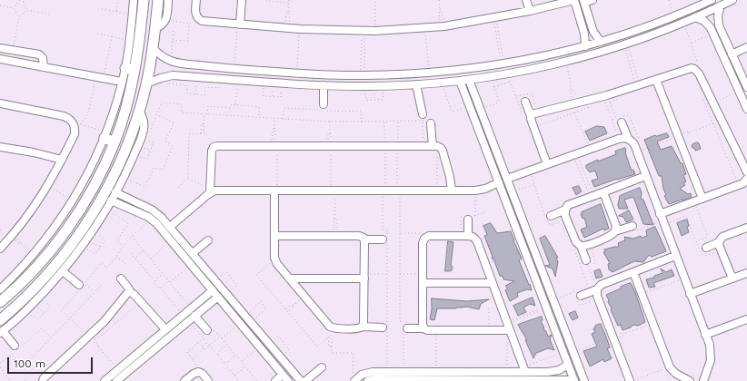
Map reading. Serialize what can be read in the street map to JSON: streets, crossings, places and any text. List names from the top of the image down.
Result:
{
  "scale_bar": "100 m"
}
